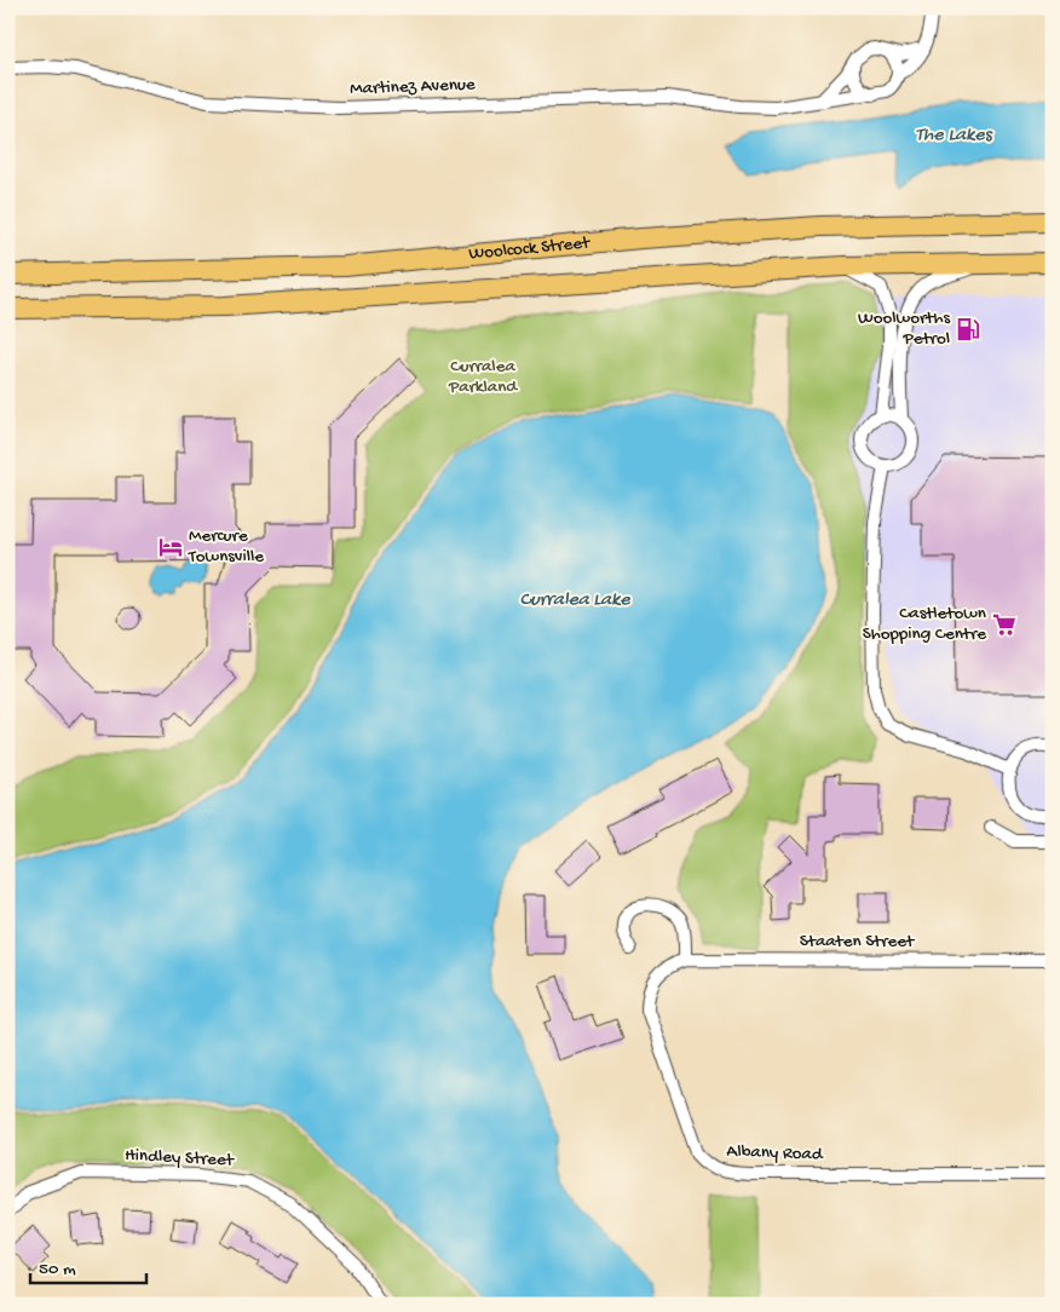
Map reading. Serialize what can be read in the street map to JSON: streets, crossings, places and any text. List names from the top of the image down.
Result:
{
  "streets": {
    "main road": ["Woolcock Street"],
    "street": [
      "Martinez Avenue",
      "Staaten Street",
      "Albany Road",
      "Hindley Street"
    ]
  },
  "crossings": [
    ["Staaten Street", "Albany Road"]
  ],
  "water": ["The Lakes", "Curralea Lake"],
  "parks": ["Curralea Parkland"],
  "places": {
    "fuel station": ["Woolworths Petrol"],
    "hotel": ["Mercure Townsville"],
    "supermarket": ["Castletown Shopping Centre"]
  },
  "scale_bar": "50 m"
}
